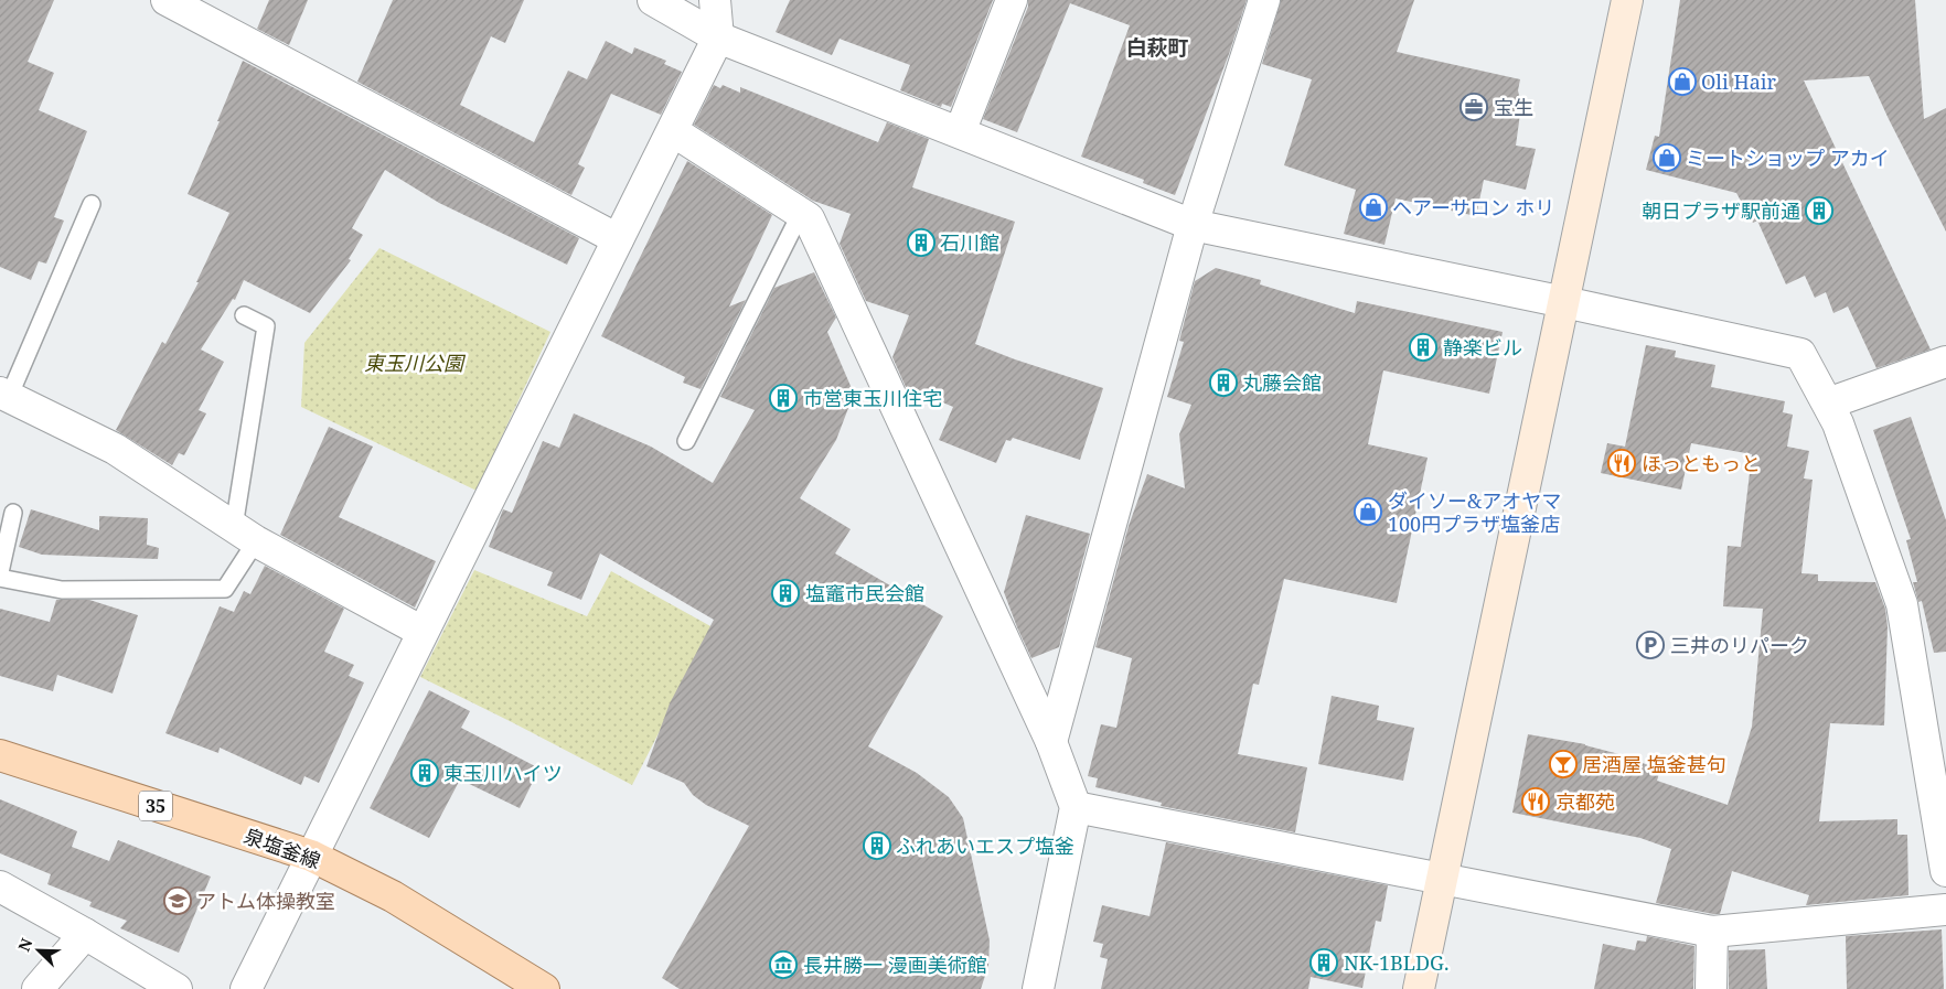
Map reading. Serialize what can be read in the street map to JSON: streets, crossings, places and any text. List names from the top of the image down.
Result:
{
  "streets": {
    "main road": ["35", "泉塩釜線"]
  },
  "districts": ["白萩町"],
  "parks": ["東玉川公園"],
  "places": {
    "shop": [
      "Oli Hair",
      "ミートショップ アカイ",
      "ヘアーサロン ホリ",
      "ダイソー&アオヤマ 100円プラザ塩釜店"
    ],
    "office": ["宝生"],
    "building": [
      "朝日プラザ駅前通",
      "石川館",
      "静楽ビル",
      "丸藤会館",
      "市営東玉川住宅",
      "塩竈市民会館",
      "東玉川ハイツ",
      "ふれあいエスプ塩釜",
      "NK-1BLDG."
    ],
    "restaurant": ["ほっともっと", "京都苑"],
    "parking": ["三井のリパーク"],
    "bar": ["居酒屋 塩釜甚句"],
    "school or university": ["アトム体操教室"],
    "museum": ["長井勝一 漫画美術館"]
  },
  "north": "top left"
}
